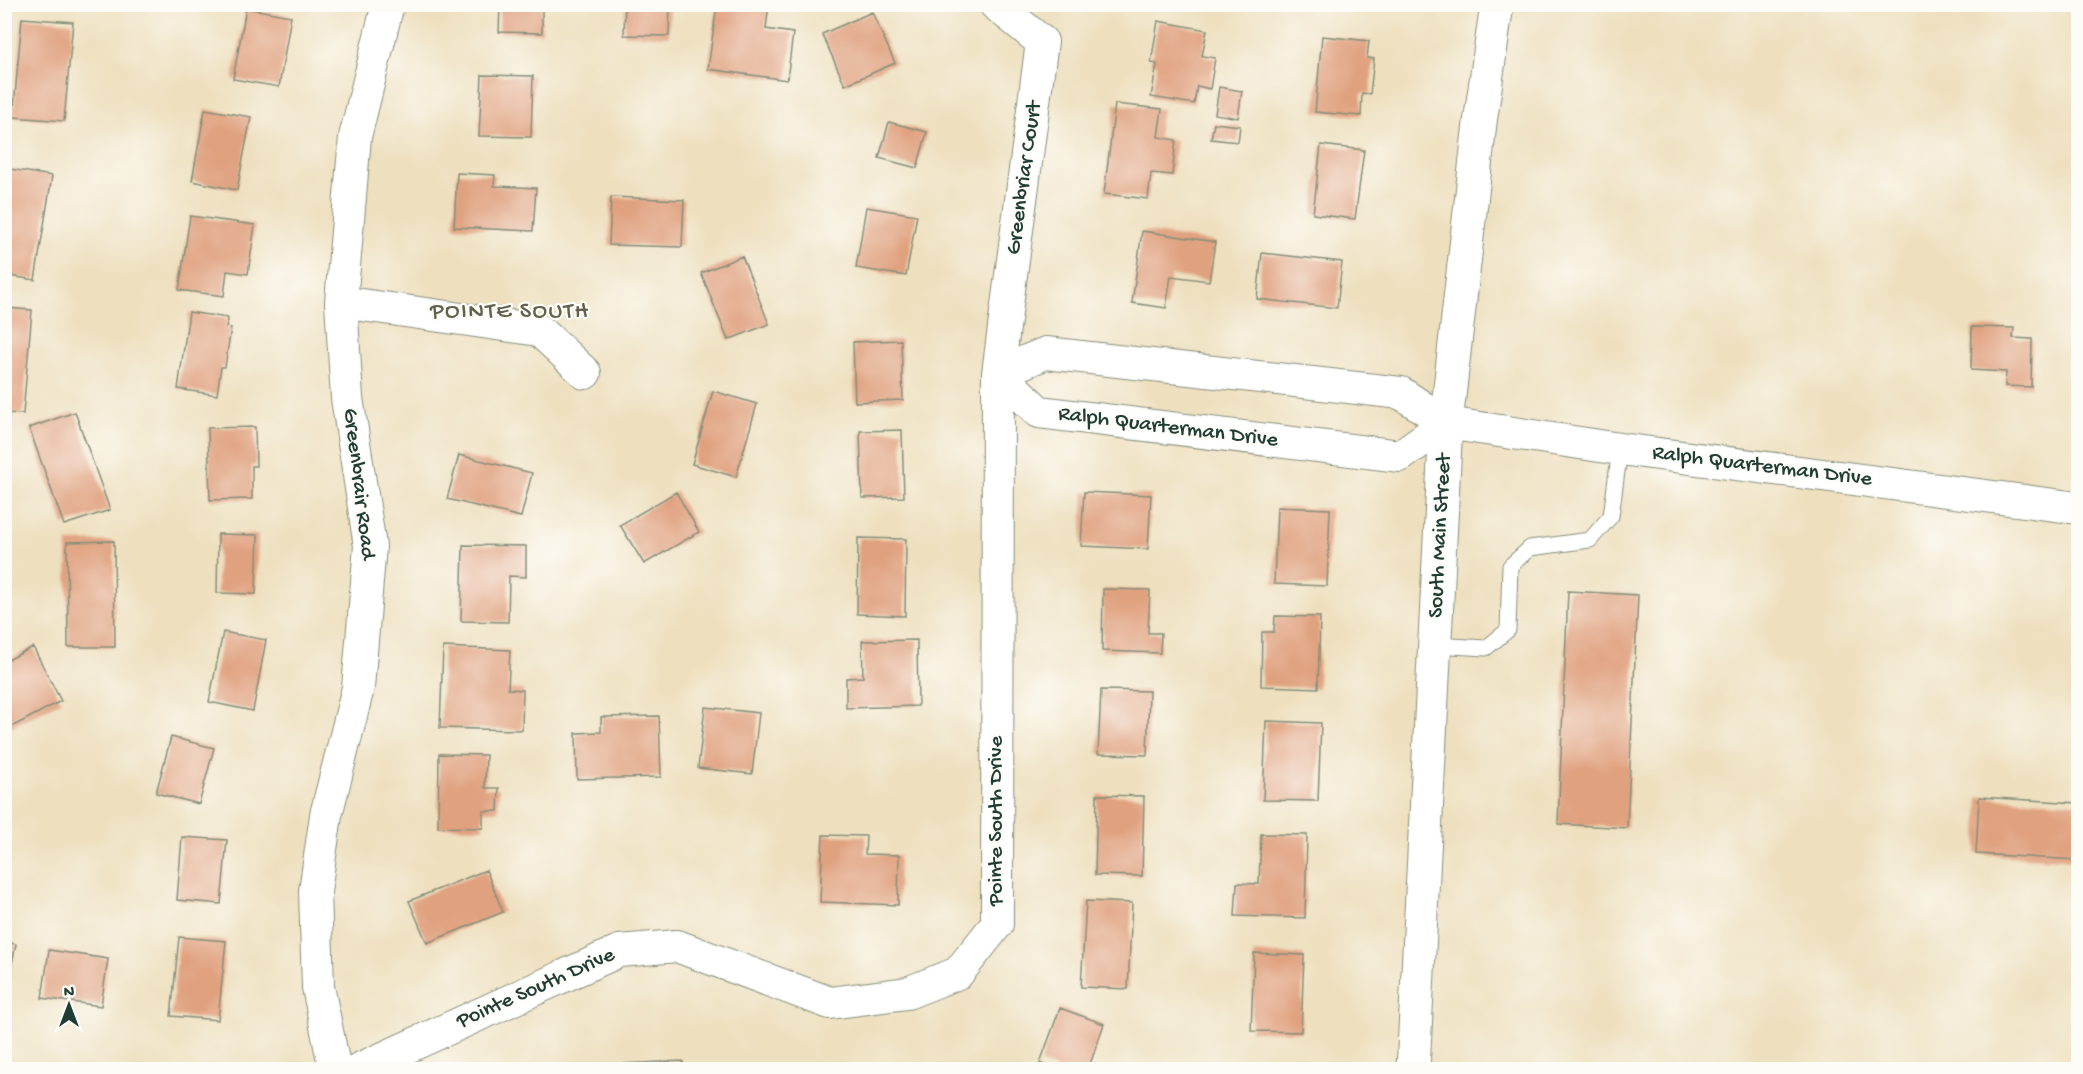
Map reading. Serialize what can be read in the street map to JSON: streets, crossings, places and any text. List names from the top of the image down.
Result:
{
  "streets": {
    "street": [
      "Greenbriar Court",
      "Ralph Quarterman Drive",
      "Greenbrair Road",
      "South Main Street",
      "Pointe South Drive"
    ]
  },
  "crossings": [
    ["Greenbriar Court", "Ralph Quarterman Drive"],
    ["Greenbriar Court", "Pointe South Drive"],
    ["Ralph Quarterman Drive", "South Main Street"],
    ["Ralph Quarterman Drive", "Pointe South Drive"]
  ],
  "districts": ["POINTE SOUTH"],
  "north": "top"
}
